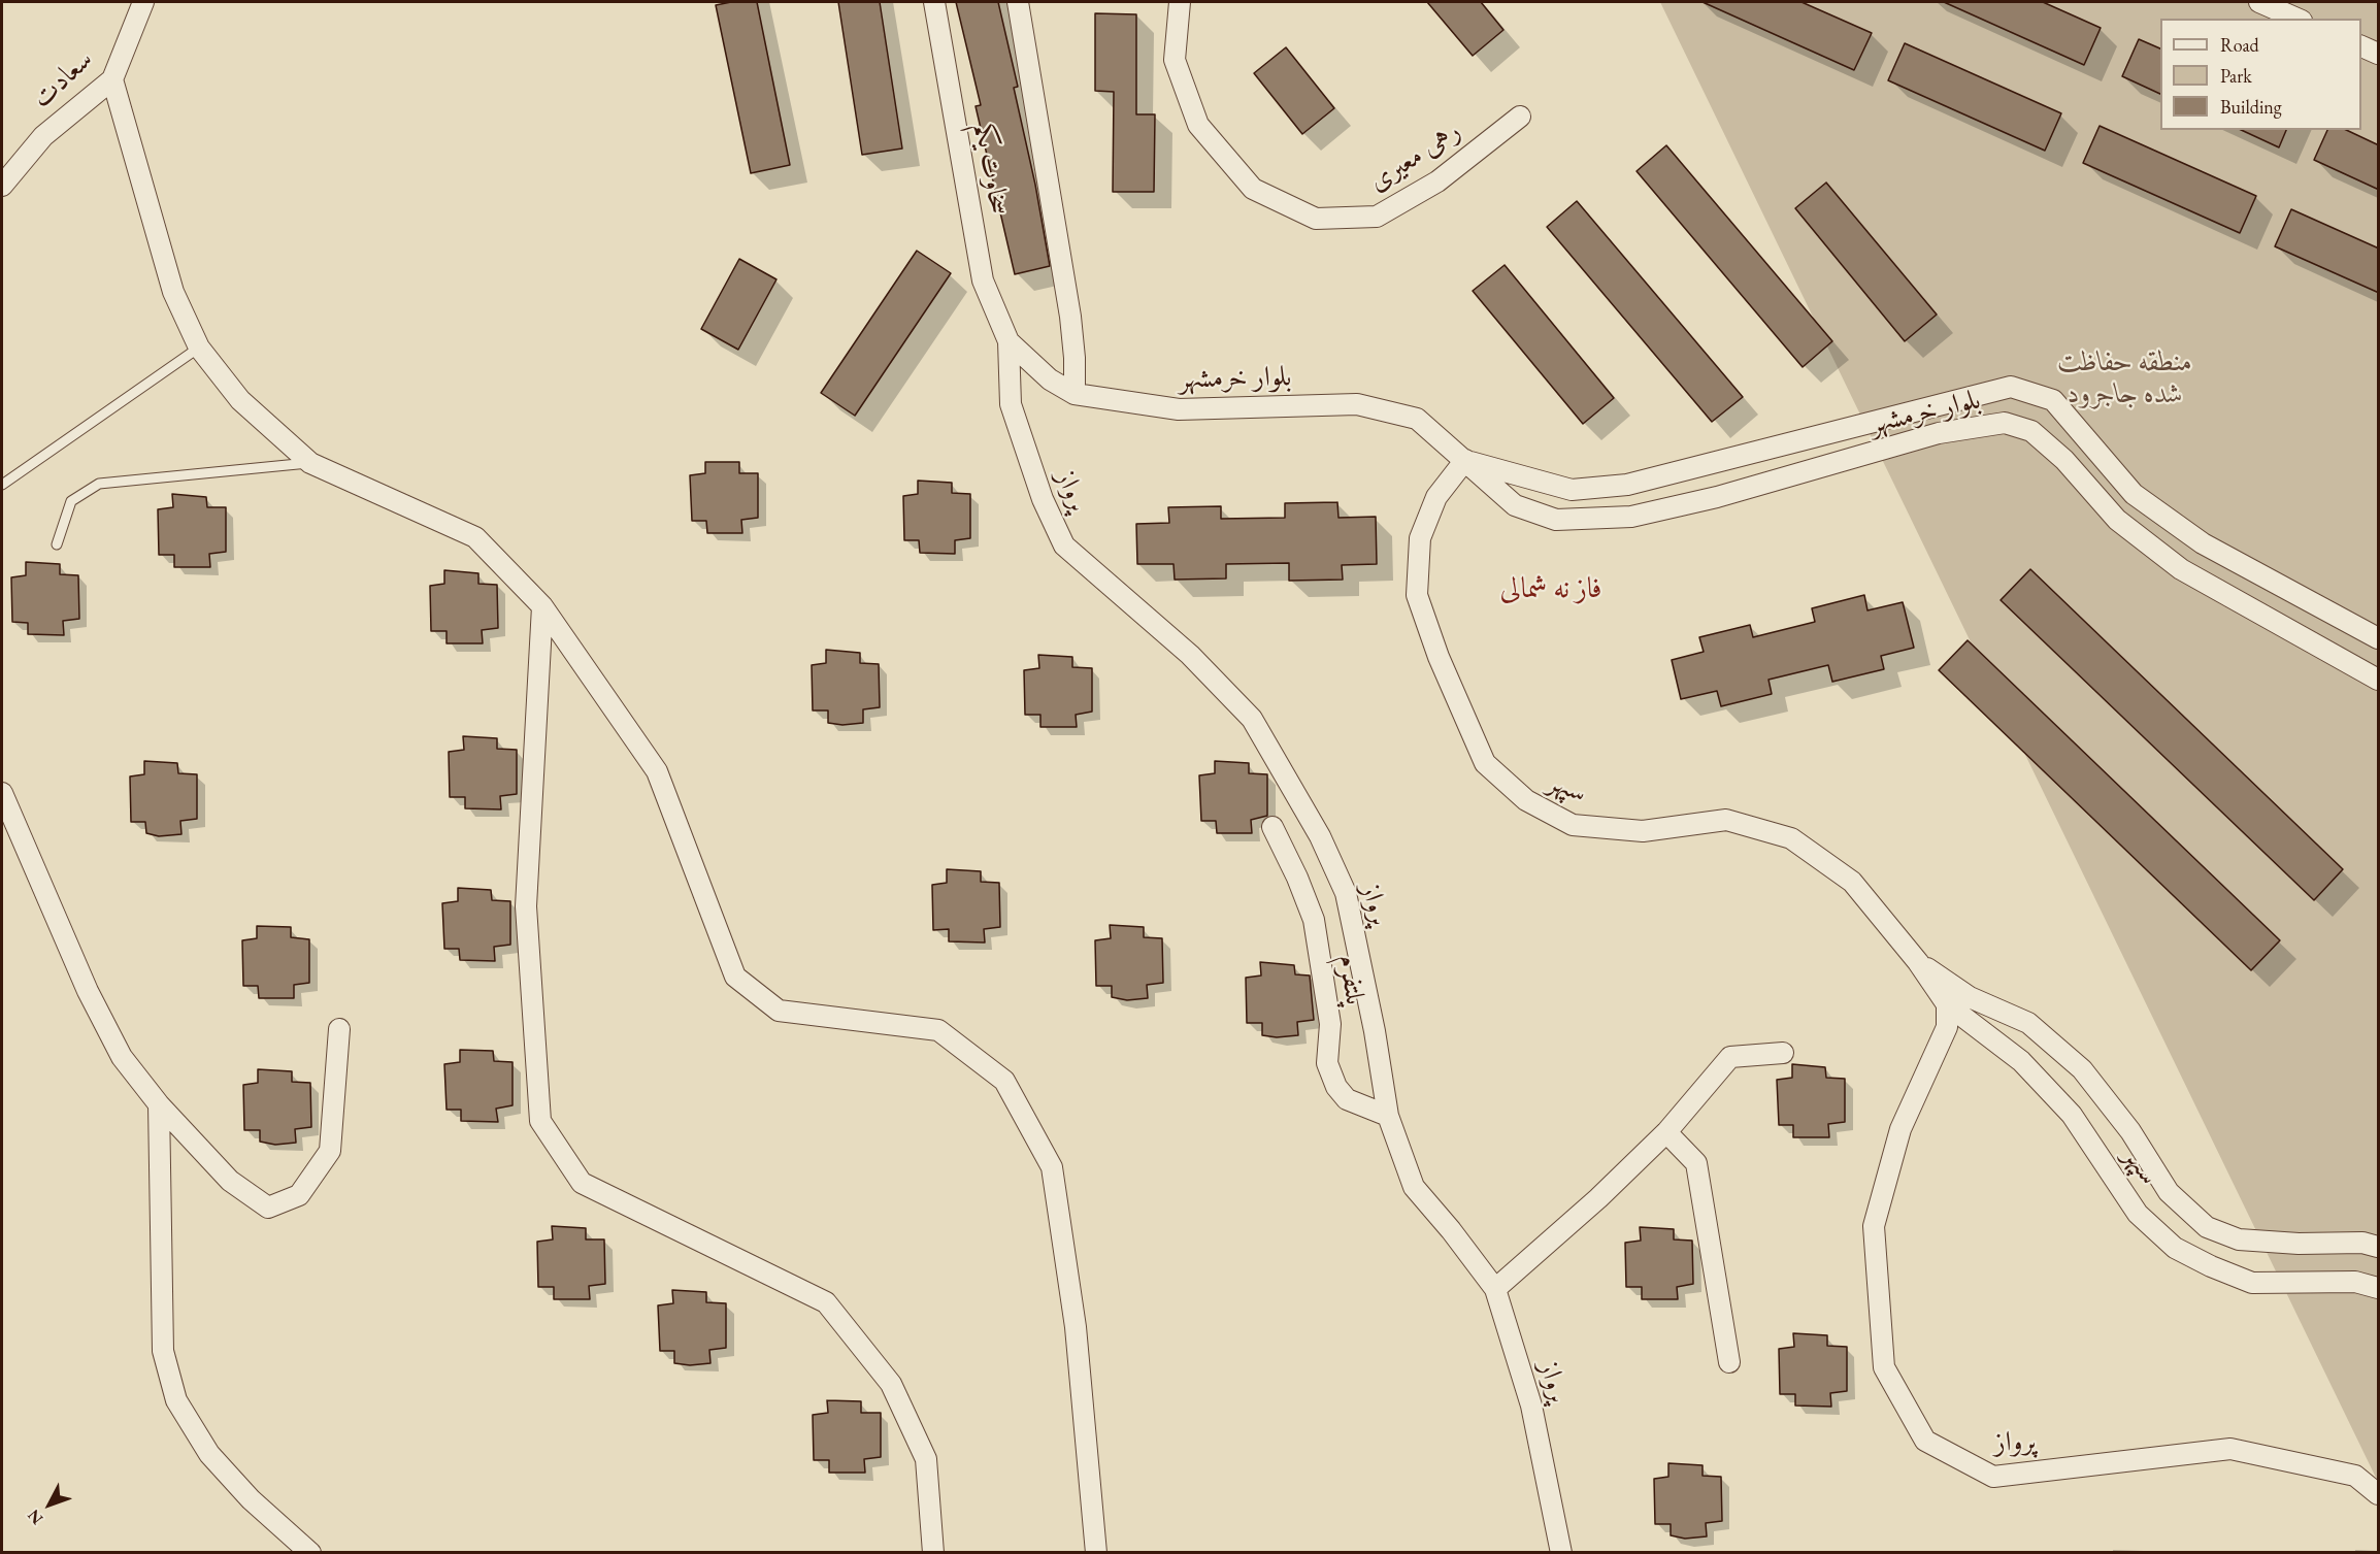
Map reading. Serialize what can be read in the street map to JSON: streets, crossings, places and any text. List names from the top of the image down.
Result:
{
  "streets": {
    "street": [
      "سعادت",
      "رهی معیری",
      "سخاوت یکم",
      "بلوار خرمشهر",
      "پرواز",
      "سپهر",
      "پلتفرم"
    ]
  },
  "crossings": [
    ["سخاوت یکم", "بلوار خرمشهر"],
    ["سخاوت یکم", "پرواز"],
    ["بلوار خرمشهر", "پرواز"],
    ["بلوار خرمشهر", "سپهر"],
    ["پرواز", "سپهر"],
    ["پرواز", "پلتفرم"]
  ],
  "districts": ["فاز نه شمالی"],
  "parks": ["منطقه حفاظت شده جاجرود"],
  "legend": ["Road", "Park", "Building"],
  "north": "bottom left"
}
